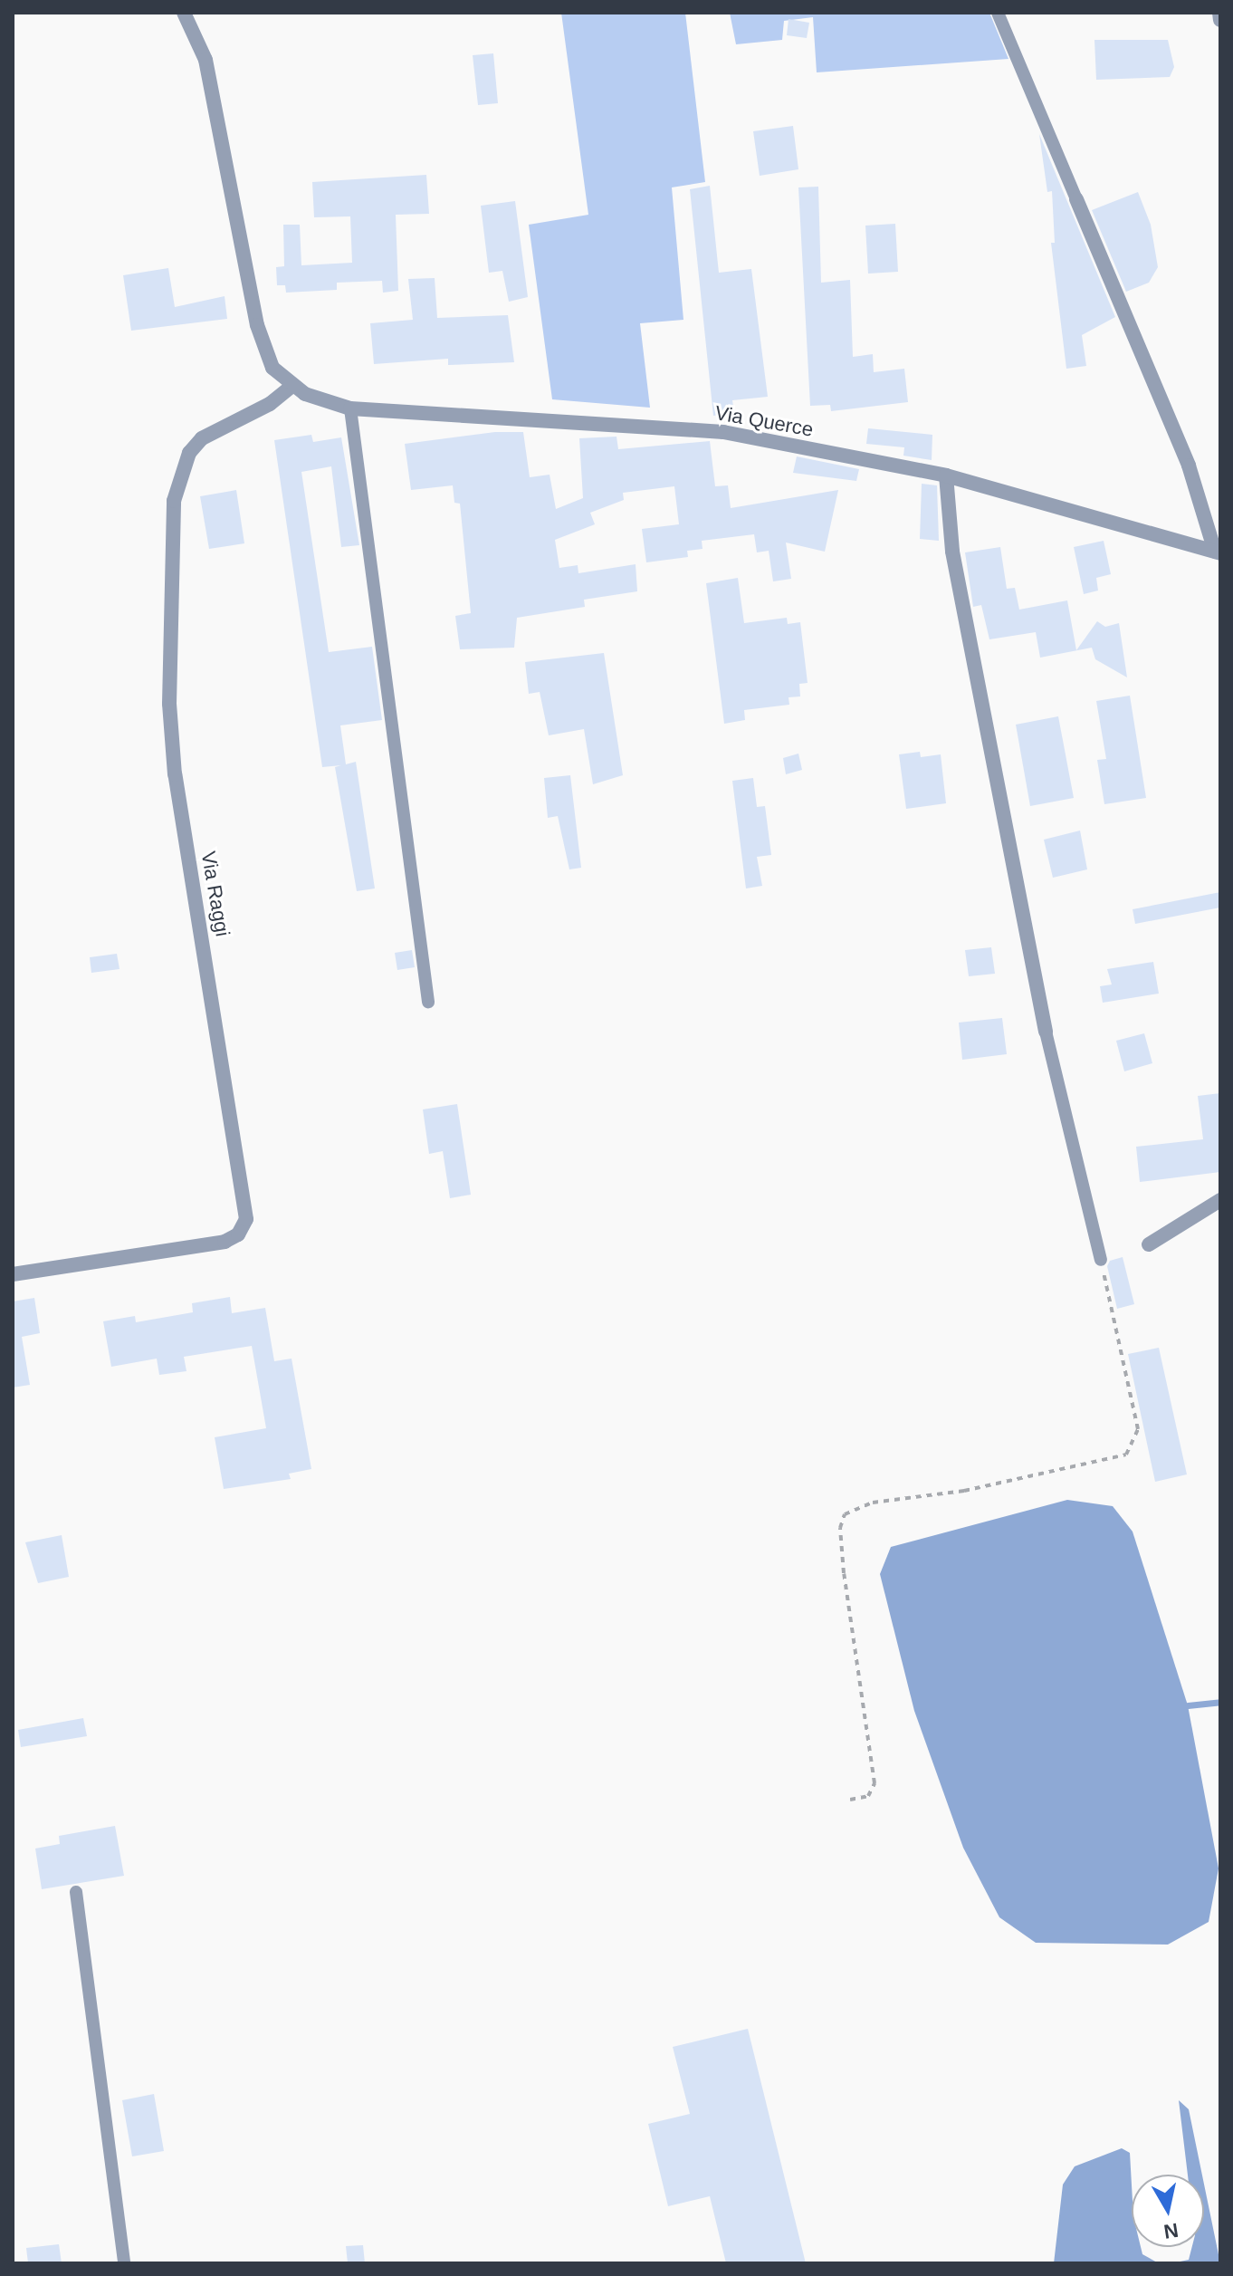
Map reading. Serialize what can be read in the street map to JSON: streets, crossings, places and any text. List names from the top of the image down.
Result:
{
  "streets": {
    "street": ["Via Querce", "Via Raggi"]
  },
  "crossings": [
    ["Via Querce", "Via Raggi"]
  ],
  "north": "bottom"
}
